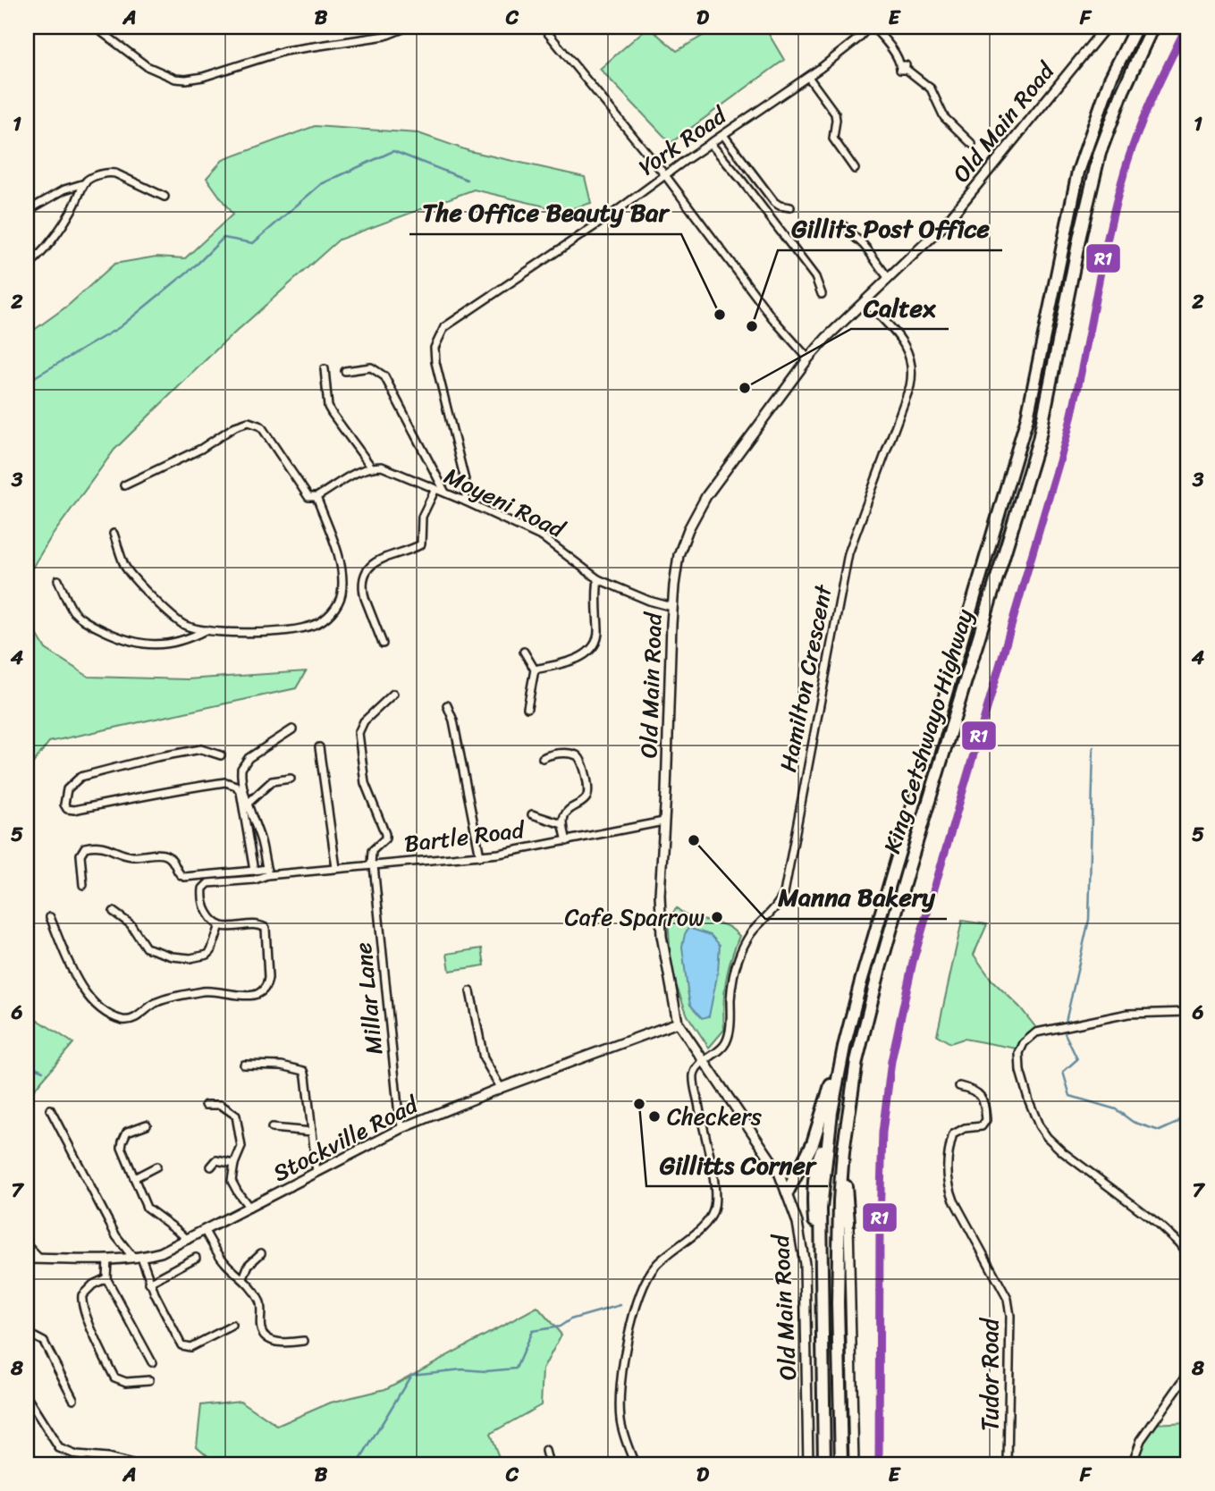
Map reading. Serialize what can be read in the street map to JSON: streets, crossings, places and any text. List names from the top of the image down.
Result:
{
  "streets": {
    "highway": ["King Cetshwayo Highway"],
    "street": [
      "Old Main Road",
      "York Road",
      "Moyeni Road",
      "Hamilton Crescent",
      "Bartle Road",
      "Millar Lane",
      "Stockville Road",
      "Tudor Road"
    ]
  },
  "crossings": [
    ["Old Main Road", "Moyeni Road"],
    ["Old Main Road", "Hamilton Crescent"],
    ["Old Main Road", "Bartle Road"],
    ["Old Main Road", "Stockville Road"],
    ["York Road", "Moyeni Road"],
    ["Bartle Road", "Millar Lane"],
    ["Millar Lane", "Stockville Road"]
  ],
  "places": [
    "The Office Beauty Bar",
    "Gillits Post Office",
    "Caltex",
    "Manna Bakery",
    "Cafe Sparrow",
    "Gillitts Corner",
    "Checkers"
  ],
  "lines": ["transit line R1"],
  "grid": {
    "columns": [
      "A",
      "B",
      "C",
      "D",
      "E",
      "F"
    ],
    "rows": [
      "1",
      "2",
      "3",
      "4",
      "5",
      "6",
      "7",
      "8"
    ]
  }
}
